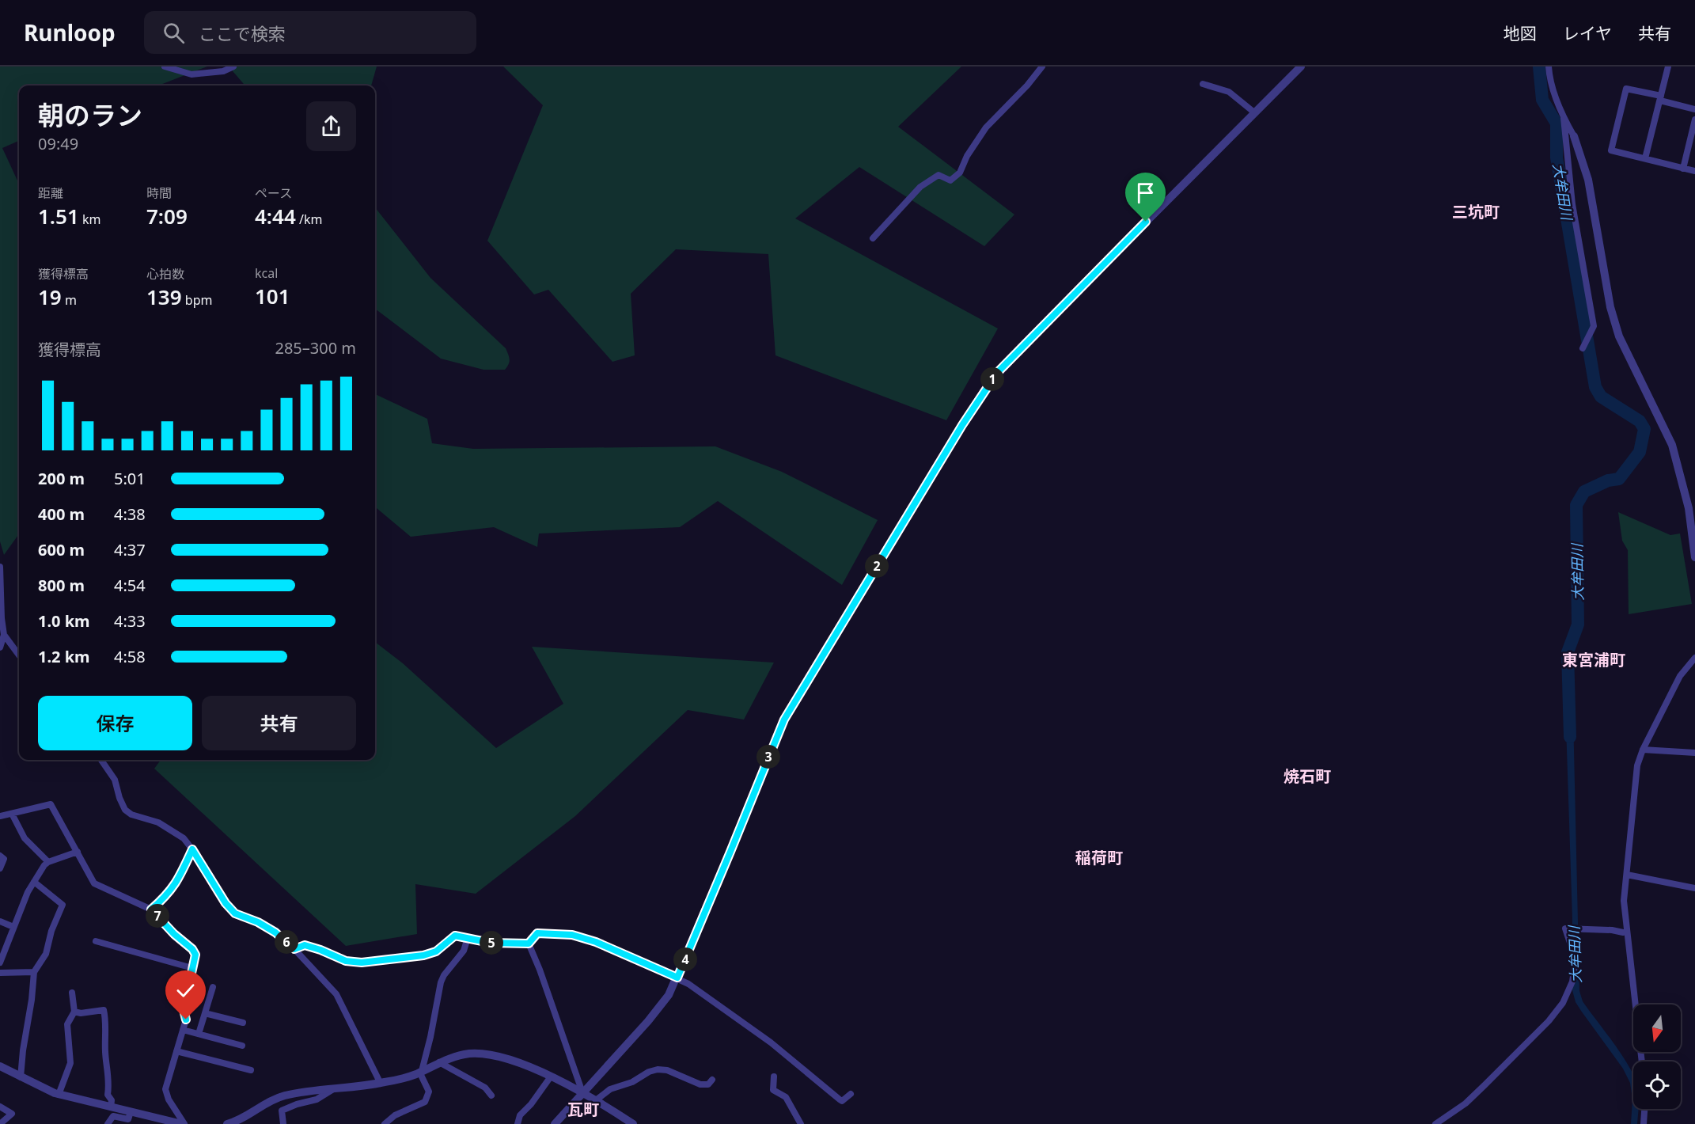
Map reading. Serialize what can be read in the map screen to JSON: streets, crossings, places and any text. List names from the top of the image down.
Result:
{
  "districts": [
    "三坑町",
    "東宮浦町",
    "焼石町",
    "稲荷町",
    "瓦町"
  ],
  "water": ["大牟田川"],
  "north": "bottom",
  "page": {
    "header": "Runloop",
    "search": "ここで検索",
    "nav": ["地図", "レイヤ", "共有"],
    "heading": ["朝のラン", "09:49"],
    "stats": [
      ["距離", "1.51 km"],
      ["時間", "7:09"],
      ["ペース", "4:44 /km"],
      ["獲得標高", "19 m"],
      ["心拍数", "139 bpm"],
      ["kcal", "101"]
    ],
    "chart": ["獲得標高", "285–300 m"],
    "pins": [
      "1",
      "2",
      "3",
      "7",
      "6",
      "5",
      "4"
    ],
    "list": [
      {
        "name": "200 m",
        "note": "5:01"
      },
      {
        "name": "400 m",
        "note": "4:38"
      },
      {
        "name": "600 m",
        "note": "4:37"
      },
      {
        "name": "800 m",
        "note": "4:54"
      },
      {
        "name": "1.0 km",
        "note": "4:33"
      },
      {
        "name": "1.2 km",
        "note": "4:58"
      }
    ],
    "buttons": ["保存", "共有"]
  }
}
